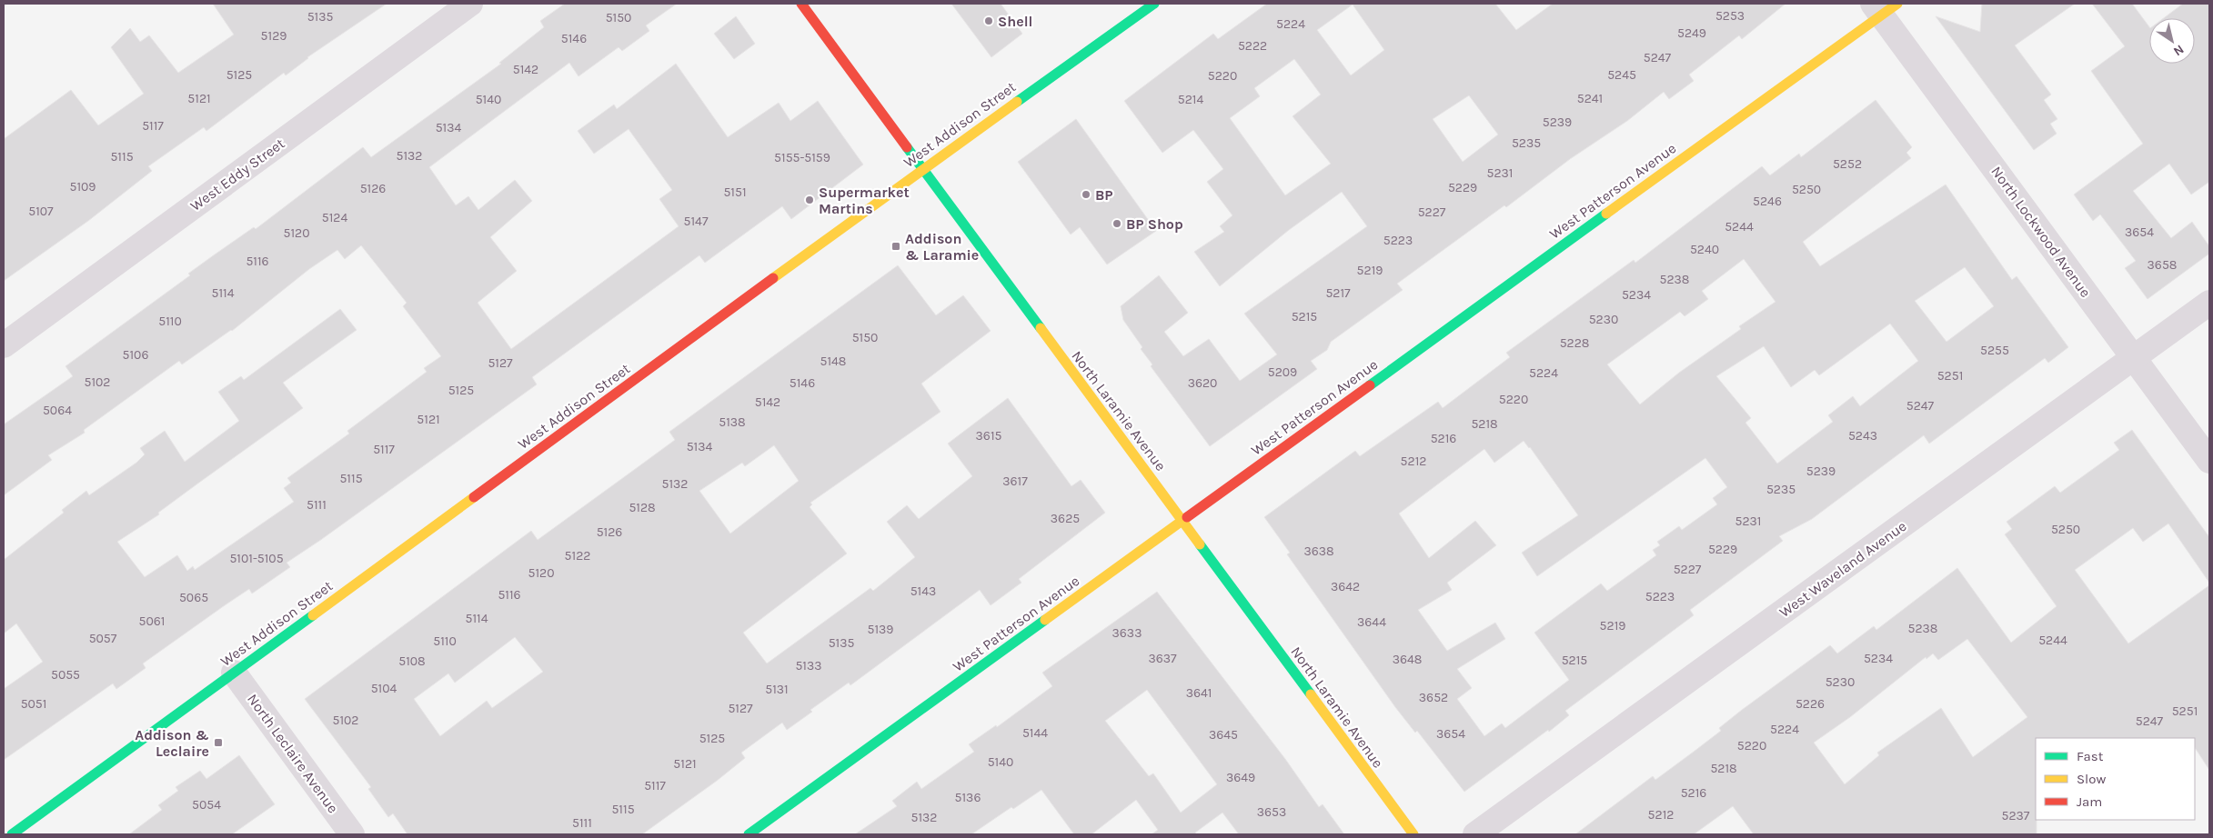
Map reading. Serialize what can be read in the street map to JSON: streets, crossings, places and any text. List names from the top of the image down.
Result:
{
  "streets": {
    "street": [
      "West Addison Street",
      "West Eddy Street",
      "West Patterson Avenue",
      "North Lockwood Avenue",
      "North Laramie Avenue",
      "West Waveland Avenue",
      "North Leclaire Avenue"
    ]
  },
  "crossings": [
    ["West Addison Street", "North Laramie Avenue"],
    ["West Addison Street", "North Leclaire Avenue"],
    ["West Patterson Avenue", "North Lockwood Avenue"],
    ["West Patterson Avenue", "North Laramie Avenue"],
    ["North Lockwood Avenue", "West Waveland Avenue"]
  ],
  "places": {
    "other": [
      "Shell",
      "BP",
      "Supermarket Martins",
      "BP Shop"
    ],
    "transit": ["Addison & Laramie", "Addison & Leclaire"]
  },
  "house_numbers": [
    "5253",
    "5135",
    "5150",
    "5224",
    "5249",
    "5129",
    "5146",
    "5222",
    "5247",
    "5142",
    "5125",
    "5245",
    "5220",
    "5121",
    "5241",
    "5140",
    "5214",
    "5239",
    "5117",
    "5134",
    "5235",
    "5132",
    "5115",
    "5155-5159",
    "5252",
    "5231",
    "5109",
    "5229",
    "5126",
    "5250",
    "5151",
    "5246",
    "5107",
    "5227",
    "5124",
    "5147",
    "5244",
    "3654",
    "5120",
    "5223",
    "5240",
    "5116",
    "3658",
    "5219",
    "5238",
    "5114",
    "5217",
    "5234",
    "5215",
    "5230",
    "5110",
    "5150",
    "5228",
    "5255",
    "5106",
    "5148",
    "5127",
    "5209",
    "5224",
    "5251",
    "5102",
    "5146",
    "3620",
    "5125",
    "5220",
    "5142",
    "5247",
    "5064",
    "5121",
    "5138",
    "5218",
    "3615",
    "5243",
    "5216",
    "5134",
    "5117",
    "5212",
    "5239",
    "5115",
    "3617",
    "5132",
    "5235",
    "5111",
    "5128",
    "3625",
    "5231",
    "5250",
    "5126",
    "5229",
    "3638",
    "5122",
    "5101-5105",
    "5227",
    "5120",
    "3642",
    "5143",
    "5116",
    "5223",
    "5065",
    "5114",
    "5061",
    "3644",
    "5219",
    "5238",
    "5139",
    "3633",
    "5057",
    "5244",
    "5110",
    "5135",
    "3637",
    "5234",
    "3648",
    "5215",
    "5108",
    "5133",
    "5055",
    "5230",
    "5104",
    "5131",
    "3641",
    "3652",
    "5051",
    "5226",
    "5127",
    "5251",
    "5102",
    "5247",
    "5224",
    "5144",
    "3654",
    "3645",
    "5125",
    "5220",
    "5140",
    "5121",
    "5218",
    "3649",
    "5117",
    "5216",
    "5136",
    "5054",
    "5115",
    "3653",
    "5212",
    "5237",
    "5132",
    "5111"
  ],
  "legend": ["Fast", "Slow", "Jam"],
  "north": "bottom right"
}
